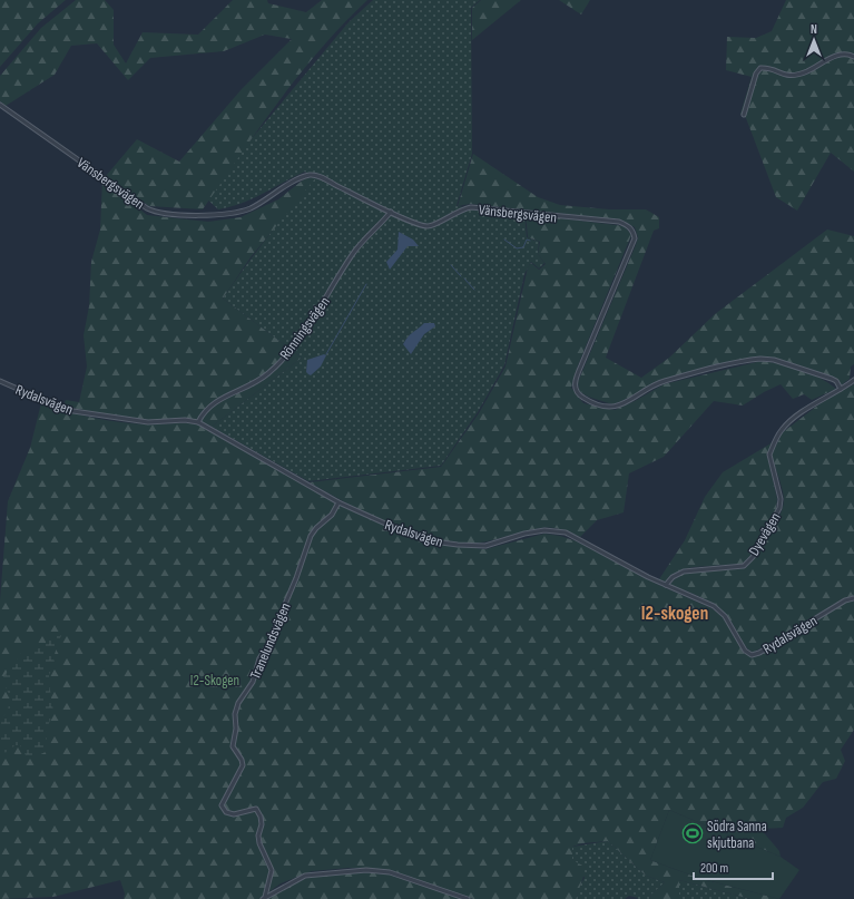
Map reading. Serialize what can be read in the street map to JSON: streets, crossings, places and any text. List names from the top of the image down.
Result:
{
  "streets": {
    "street": [
      "Vänsbergsvägen",
      "Rönningsvägen",
      "Rydalsvägen",
      "Dyevägen",
      "Tranelundsvägen"
    ]
  },
  "crossings": [
    ["Vänsbergsvägen", "Rönningsvägen"],
    ["Vänsbergsvägen", "Dyevägen"],
    ["Rönningsvägen", "Rydalsvägen"],
    ["Rydalsvägen", "Dyevägen"],
    ["Rydalsvägen", "Tranelundsvägen"]
  ],
  "districts": ["I2-skogen"],
  "parks": ["I2-Skogen"],
  "places": {
    "sports": ["Södra Sanna skjutbana"]
  },
  "scale_bar": "200 m",
  "north": "top"
}
